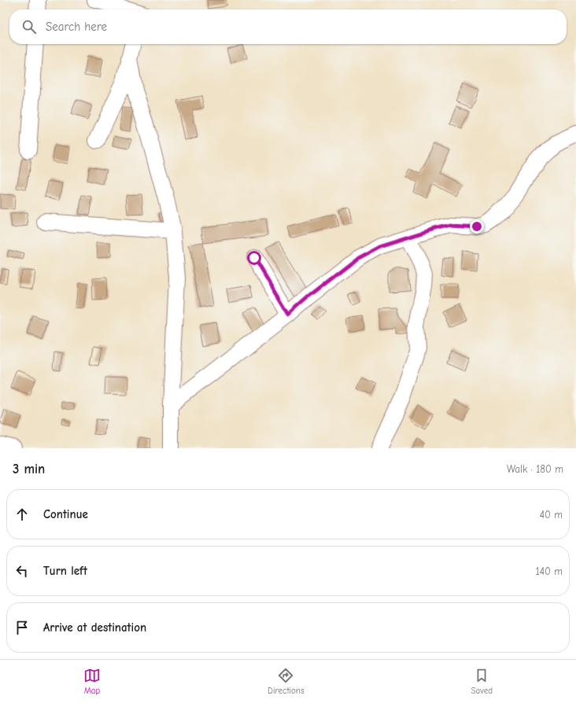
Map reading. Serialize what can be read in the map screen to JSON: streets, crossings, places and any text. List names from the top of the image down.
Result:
{
  "page": {
    "search": "Search here",
    "heading": ["3 min", "Walk · 180 m"],
    "list": [
      ["Continue", "40 m"],
      ["Turn left", "140 m"],
      "Arrive at destination"
    ],
    "nav": ["Map", "Directions", "Saved"]
  }
}
